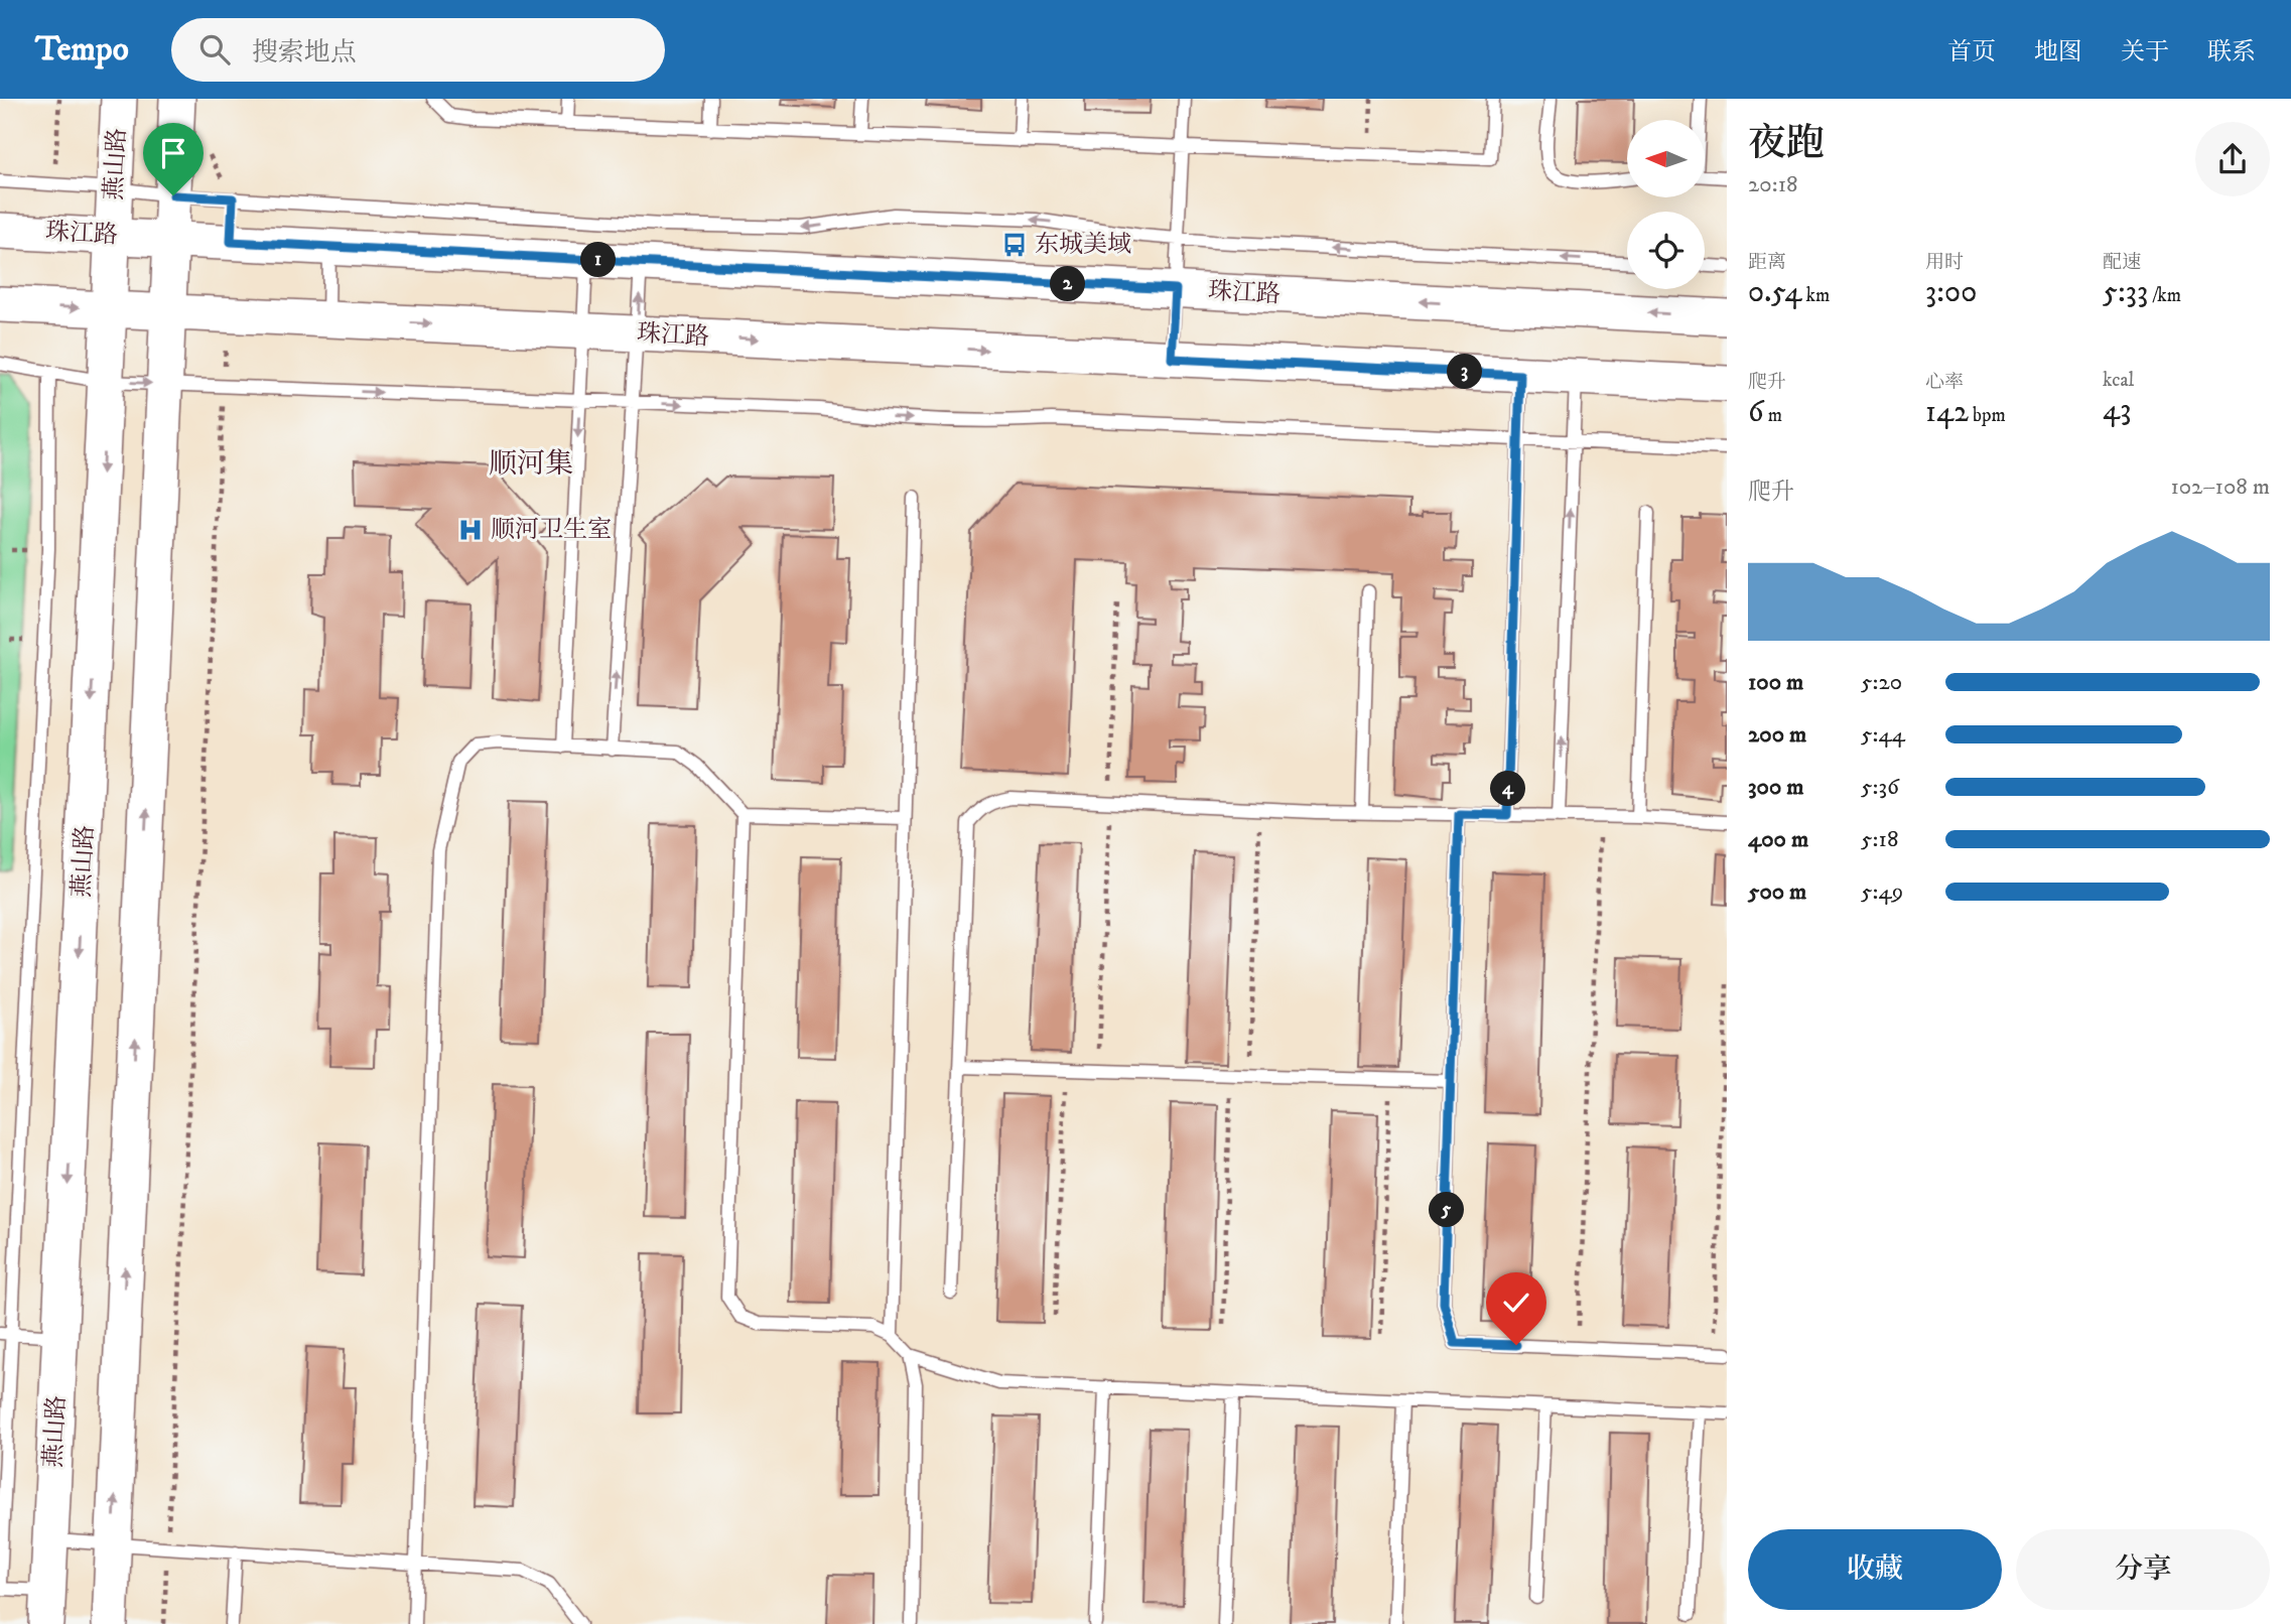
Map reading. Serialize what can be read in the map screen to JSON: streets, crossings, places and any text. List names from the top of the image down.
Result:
{
  "streets": {
    "street": ["燕山路", "珠江路"]
  },
  "crossings": [
    ["燕山路", "珠江路"]
  ],
  "districts": ["顺河集"],
  "places": {
    "bus stop": ["东城美域"],
    "hospital": ["顺河卫生室"]
  },
  "north": "left",
  "page": {
    "header": "Tempo",
    "search": "搜索地点",
    "nav": [
      "首页",
      "地图",
      "关于",
      "联系"
    ],
    "heading": ["夜跑", "20:18"],
    "stats": [
      ["距离", "0.54 km"],
      ["用时", "3:00"],
      ["配速", "5:33 /km"],
      ["爬升", "6 m"],
      ["心率", "142 bpm"],
      ["kcal", "43"]
    ],
    "pins": [
      "1",
      "2",
      "3",
      "4",
      "5"
    ],
    "chart": ["爬升", "102–108 m"],
    "list": [
      {
        "name": "100 m",
        "note": "5:20"
      },
      {
        "name": "200 m",
        "note": "5:44"
      },
      {
        "name": "300 m",
        "note": "5:36"
      },
      {
        "name": "400 m",
        "note": "5:18"
      },
      {
        "name": "500 m",
        "note": "5:49"
      }
    ],
    "buttons": ["收藏", "分享"]
  }
}
